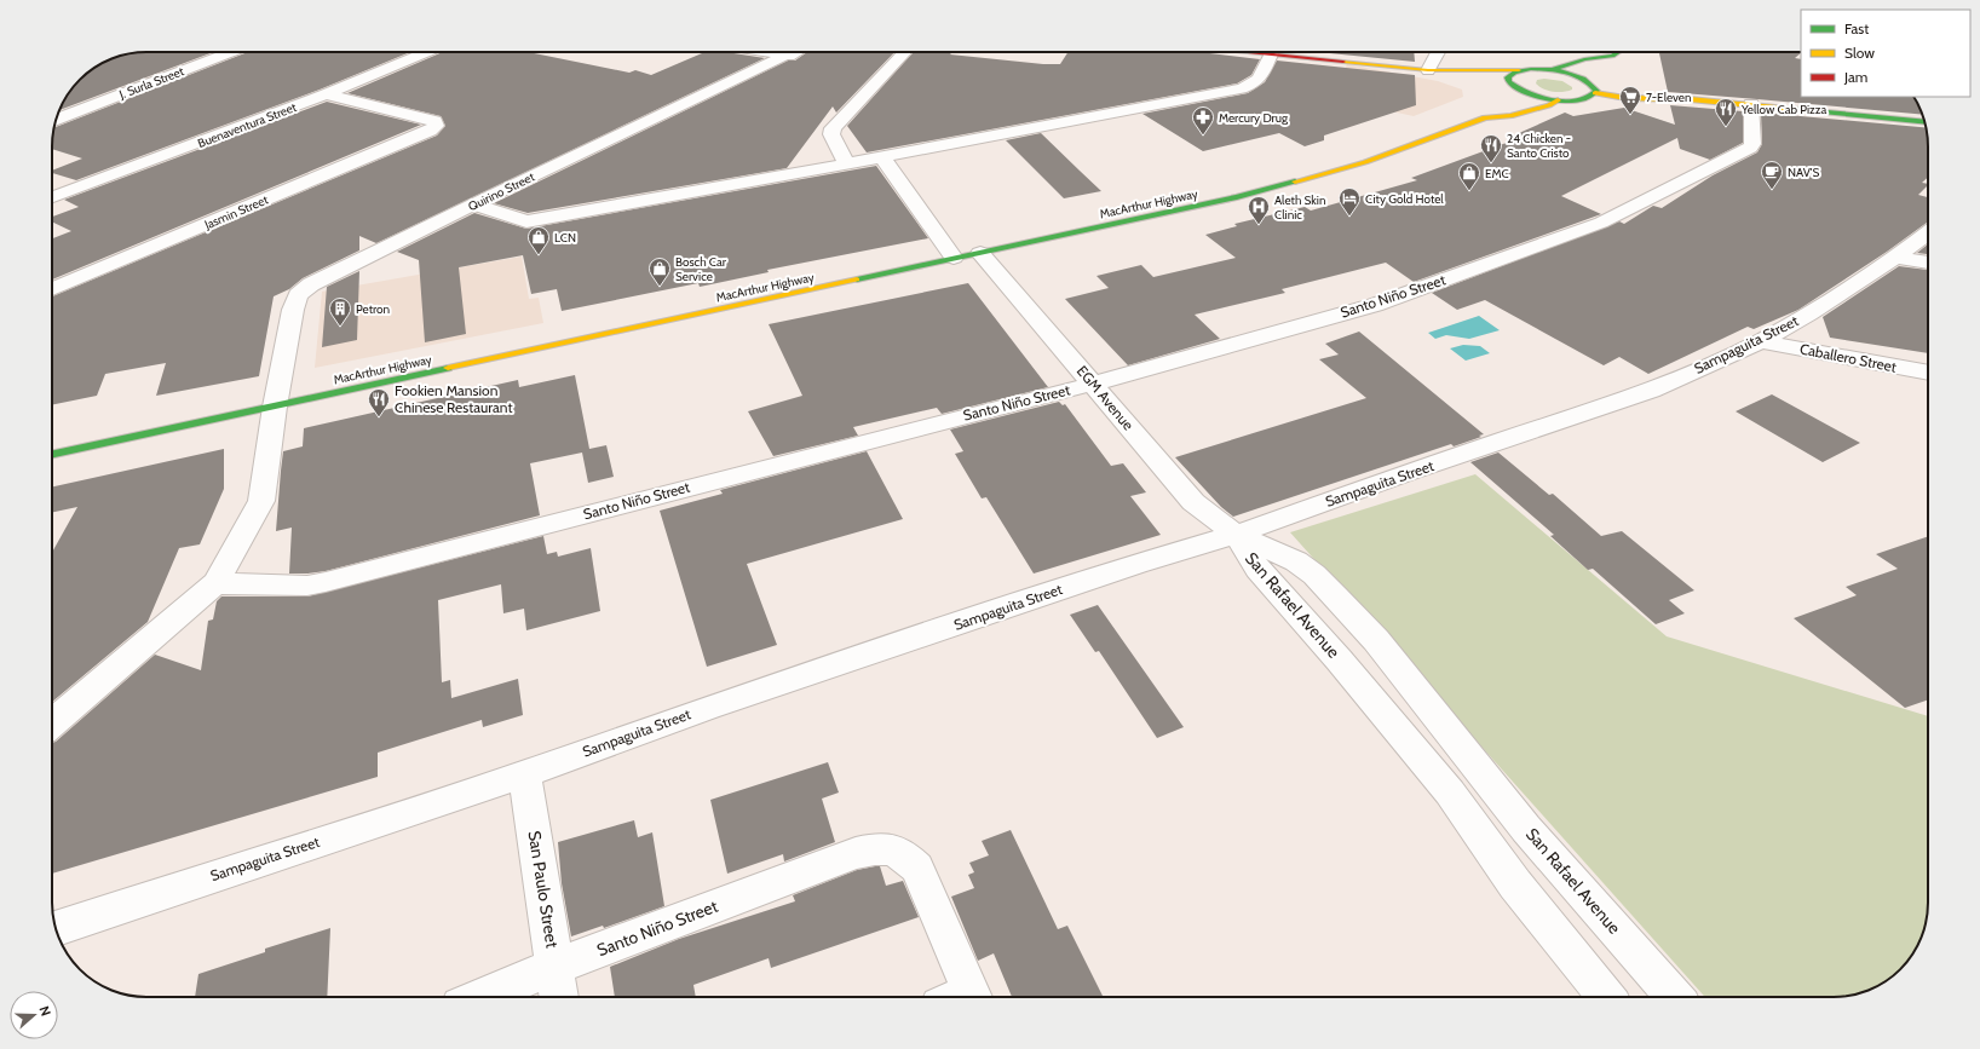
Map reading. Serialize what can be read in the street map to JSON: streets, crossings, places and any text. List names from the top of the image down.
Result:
{
  "streets": {
    "main road": ["MacArthur Highway"],
    "street": [
      "J. Surla Street",
      "Buenaventura Street",
      "Quirino Street",
      "Jasmin Street",
      "Santo Niño Street",
      "Sampaguita Street",
      "Caballero Street",
      "EGM Avenue",
      "San Rafael Avenue",
      "San Paulo Street"
    ]
  },
  "crossings": [
    ["Buenaventura Street", "Jasmin Street"],
    ["Quirino Street", "MacArthur Highway"],
    ["MacArthur Highway", "EGM Avenue"],
    ["Santo Niño Street", "EGM Avenue"],
    ["Santo Niño Street", "San Paulo Street"],
    ["Sampaguita Street", "Caballero Street"],
    ["Sampaguita Street", "EGM Avenue"],
    ["Sampaguita Street", "San Rafael Avenue"],
    ["Sampaguita Street", "San Paulo Street"],
    ["EGM Avenue", "San Rafael Avenue"]
  ],
  "places": {
    "supermarket": ["7-Eleven"],
    "restaurant": ["Yellow Cab Pizza", "24 Chicken - Santo Cristo", "Fookien Mansion Chinese Restaurant"],
    "pharmacy": ["Mercury Drug"],
    "cafe": ["NAV'S"],
    "shop": ["EMC", "LCN", "Bosch Car Service"],
    "hotel": ["City Gold Hotel"],
    "hospital": ["Aleth Skin Clinic"],
    "building": ["Petron"]
  },
  "legend": ["Fast", "Slow", "Jam"],
  "north": "right"
}
